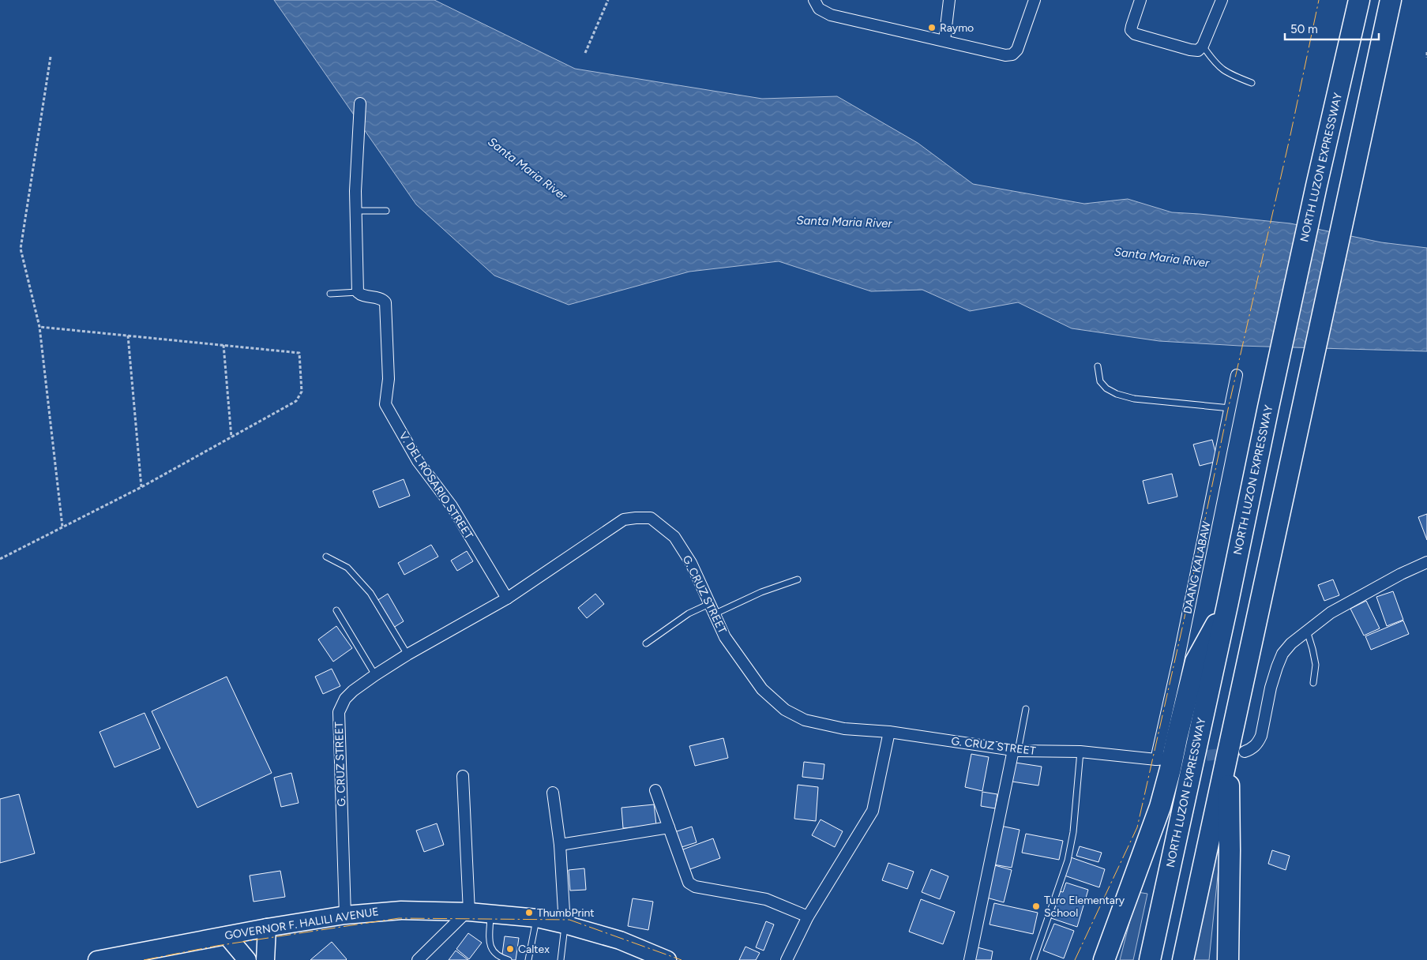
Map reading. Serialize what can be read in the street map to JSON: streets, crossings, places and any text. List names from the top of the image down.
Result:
{
  "streets": {
    "highway": ["NORTH LUZON EXPRESSWAY"],
    "main road": ["GOVERNOR F. HALILI AVENUE"],
    "street": ["V. DEL ROSARIO STREET", "DAANG KALABAW", "G. CRUZ STREET"]
  },
  "crossings": [
    ["V. DEL ROSARIO STREET", "G. CRUZ STREET"],
    ["DAANG KALABAW", "G. CRUZ STREET"],
    ["G. CRUZ STREET", "GOVERNOR F. HALILI AVENUE"]
  ],
  "water": ["Santa Maria River"],
  "places": [
    "Raymo",
    "Turo Elementary School",
    "ThumbPrint",
    "Caltex"
  ],
  "scale_bar": "50 m"
}
